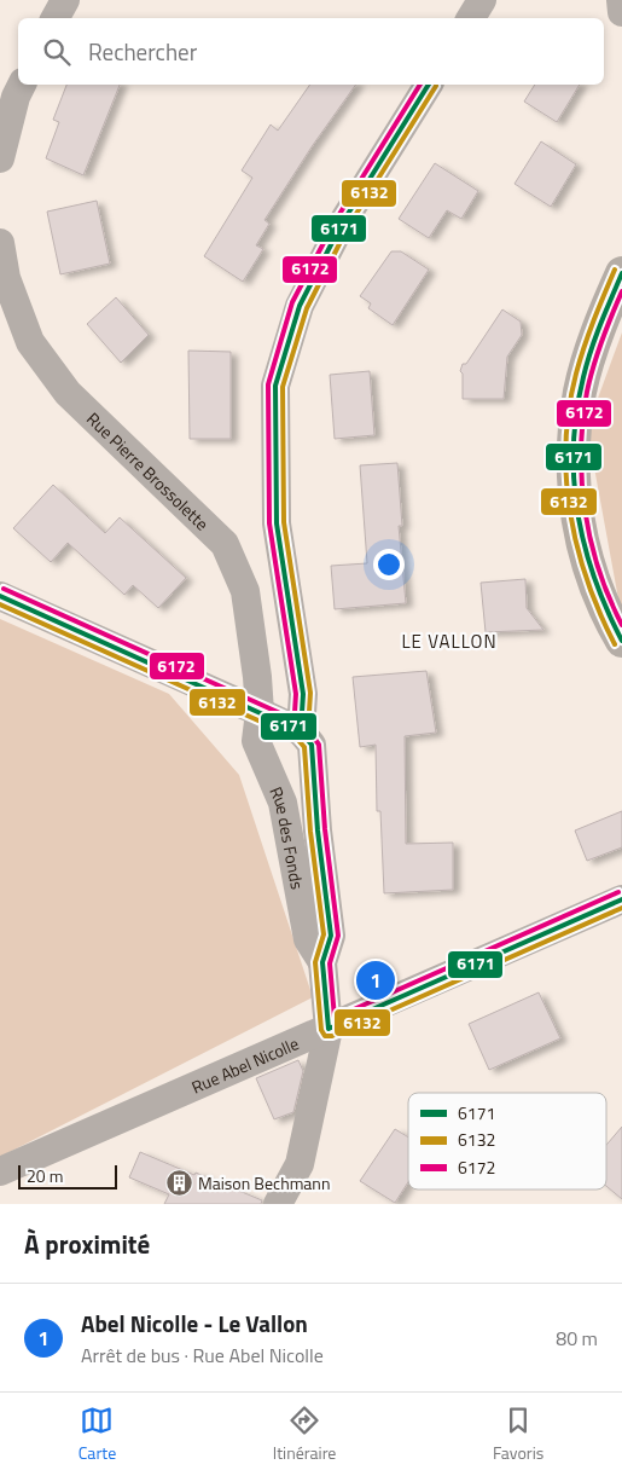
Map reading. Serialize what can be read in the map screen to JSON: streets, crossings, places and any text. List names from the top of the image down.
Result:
{
  "streets": {
    "street": ["Rue Pierre Brossolette", "Rue des Fonds", "Rue Abel Nicolle"]
  },
  "crossings": [
    ["Rue Pierre Brossolette", "Rue des Fonds"],
    ["Rue des Fonds", "Rue Abel Nicolle"]
  ],
  "districts": ["LE VALLON"],
  "places": {
    "building": ["Maison Bechmann"]
  },
  "lines": ["transit line 6171", "transit line 6172", "transit line 6132"],
  "legend": ["6171", "6132", "6172"],
  "scale_bar": "20 m",
  "page": {
    "search": "Rechercher",
    "pins": "1",
    "scale": "20 m",
    "heading": "À proximité",
    "list": [
      {
        "mark": "1",
        "name": "Abel Nicolle - Le Vallon",
        "note": "Arrêt de bus · Rue Abel Nicolle",
        "value": "80 m"
      }
    ],
    "nav": ["Carte", "Itinéraire", "Favoris"]
  }
}
